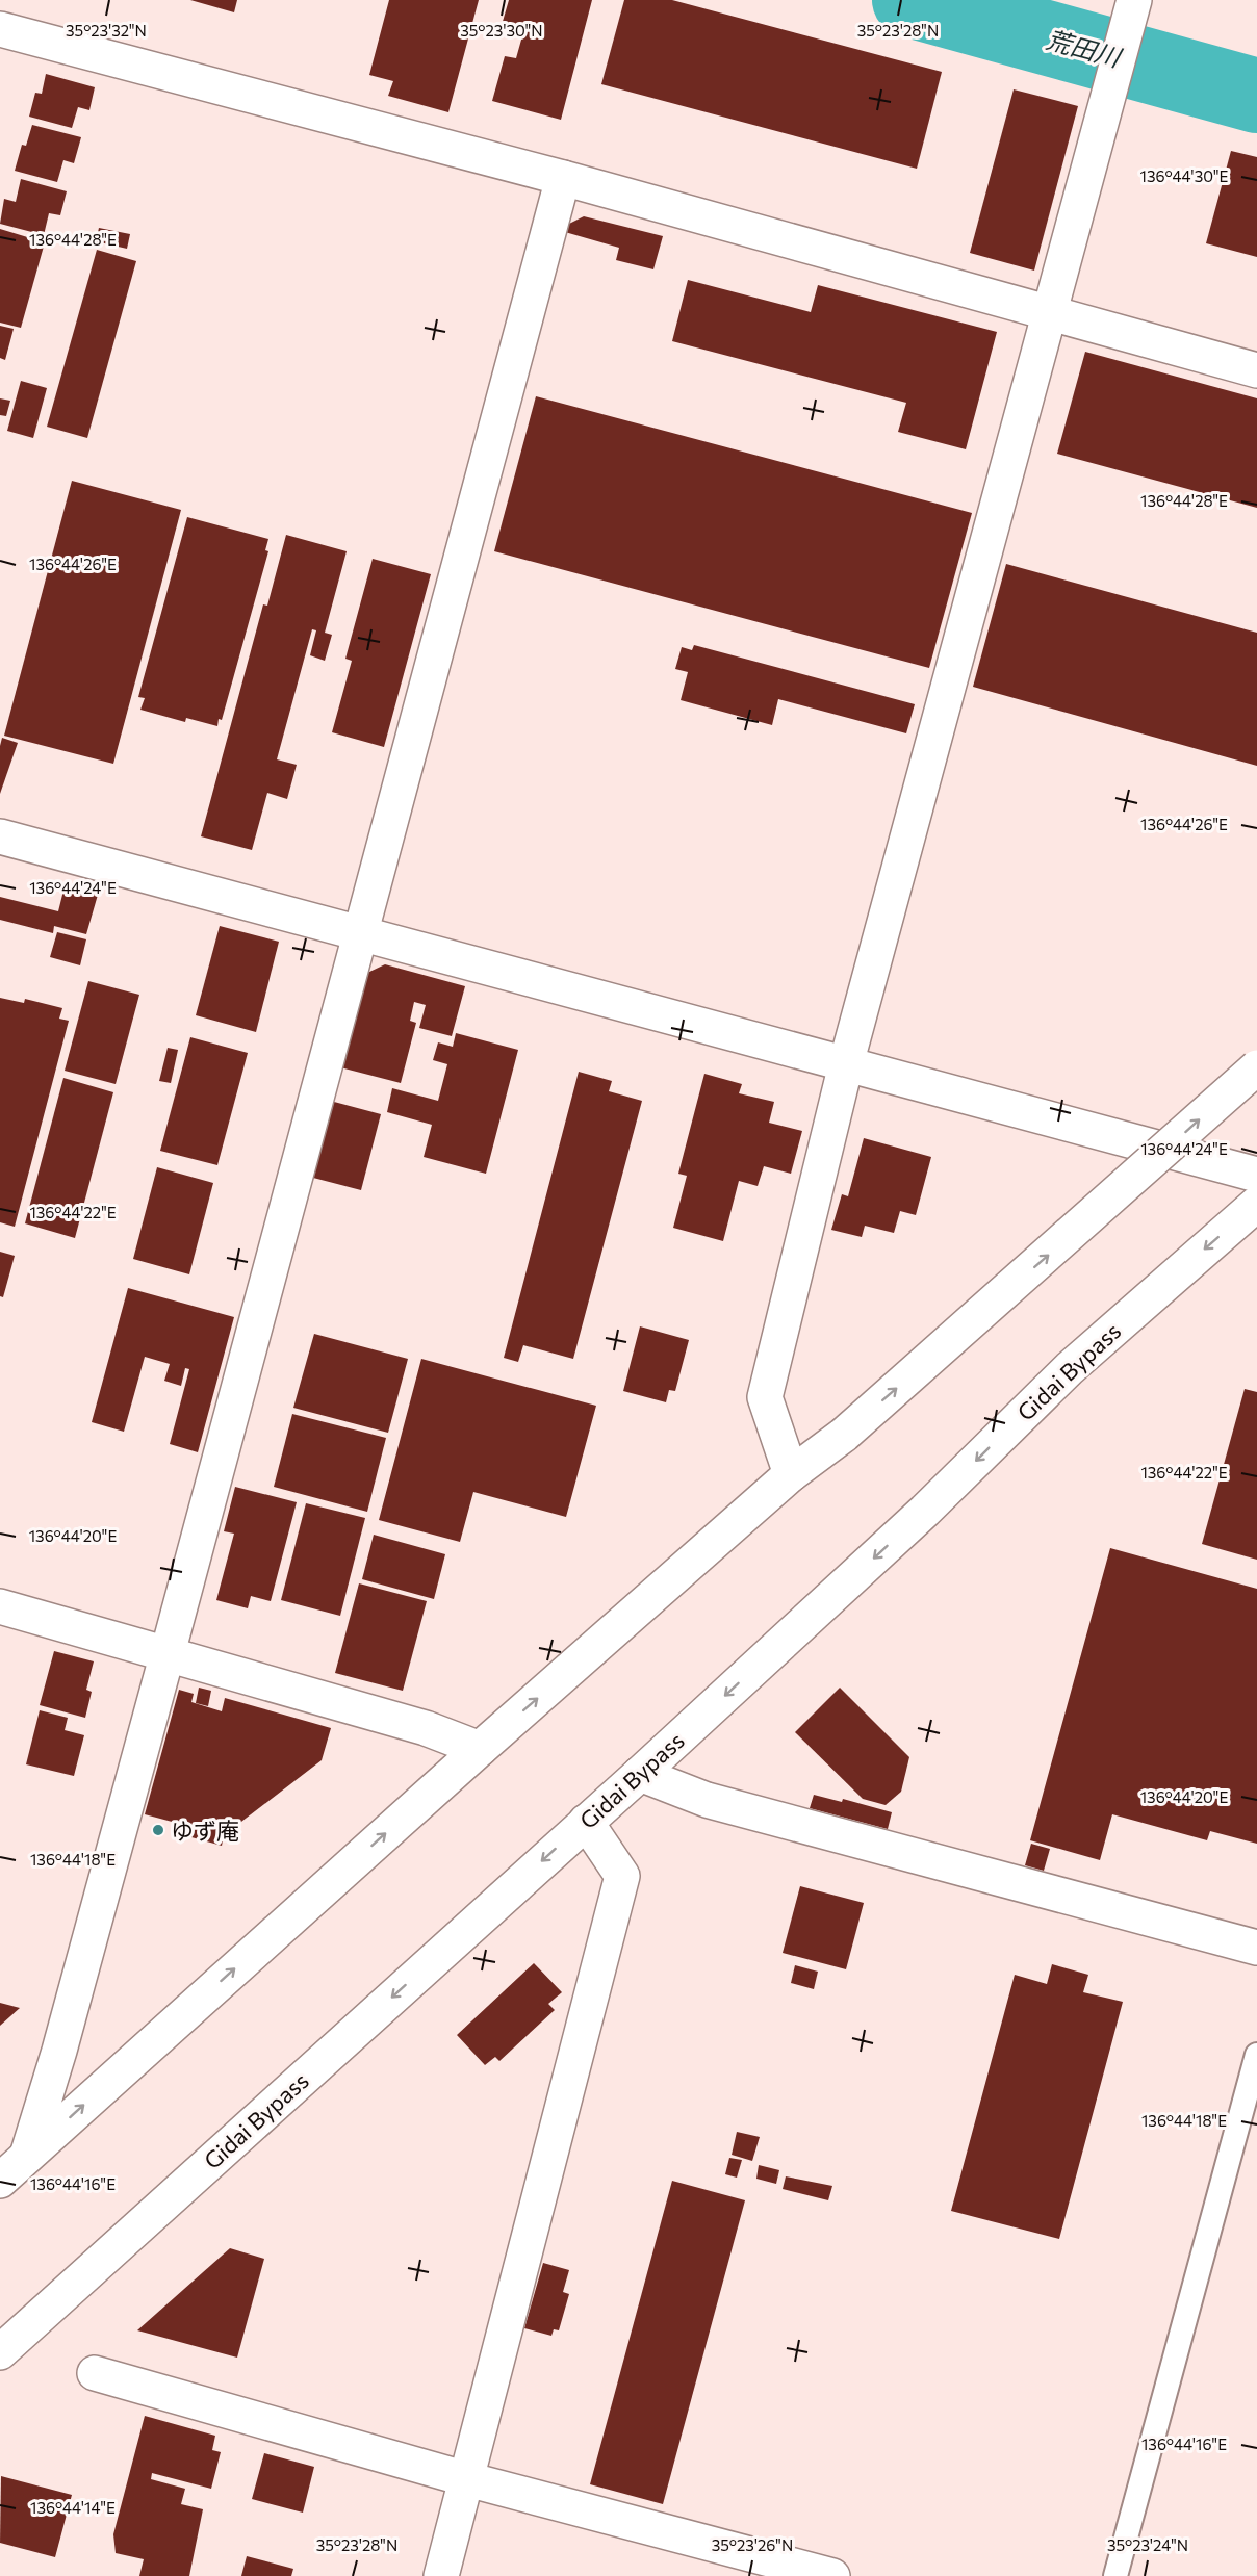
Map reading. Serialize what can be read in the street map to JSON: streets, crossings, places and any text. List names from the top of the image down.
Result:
{
  "streets": {
    "main road": ["Gidai Bypass"]
  },
  "water": ["荒田川"],
  "places": ["ゆず庵"],
  "coordinates": [
    "35°23'32\"N",
    "35°23'30\"N",
    "35°23'28\"N",
    "136°44'30\"E",
    "136°44'28\"E",
    "136°44'26\"E",
    "136°44'24\"E",
    "136°44'22\"E",
    "136°44'20\"E",
    "136°44'18\"E",
    "136°44'16\"E",
    "136°44'14\"E",
    "35°23'26\"N",
    "35°23'24\"N"
  ]
}
